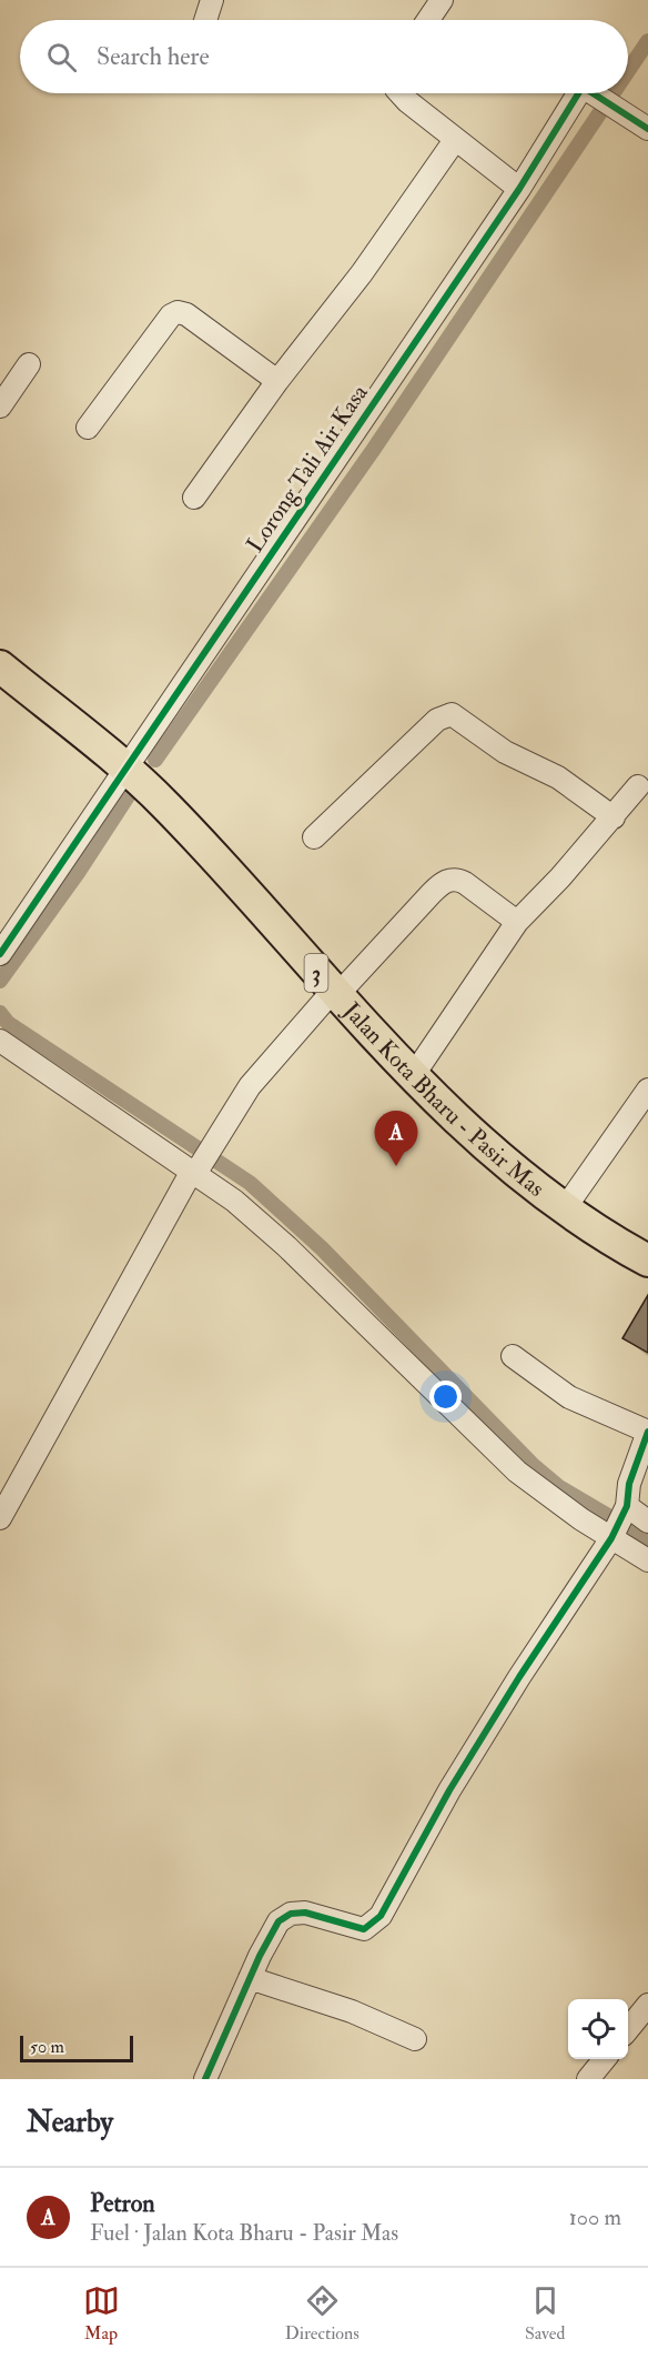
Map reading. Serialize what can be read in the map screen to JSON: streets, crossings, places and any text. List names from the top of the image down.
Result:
{
  "streets": {
    "highway": ["3", "Jalan Kota Bharu - Pasir Mas"],
    "street": ["Lorong Tali Air Kasa"]
  },
  "crossings": [
    ["Lorong Tali Air Kasa", "Jalan Kota Bharu - Pasir Mas"]
  ],
  "scale_bar": "50 m",
  "page": {
    "search": "Search here",
    "pins": "A",
    "scale": "50 m",
    "heading": "Nearby",
    "list": [
      {
        "mark": "A",
        "name": "Petron",
        "note": "Fuel · Jalan Kota Bharu - Pasir Mas",
        "value": "100 m"
      }
    ],
    "nav": ["Map", "Directions", "Saved"]
  }
}
